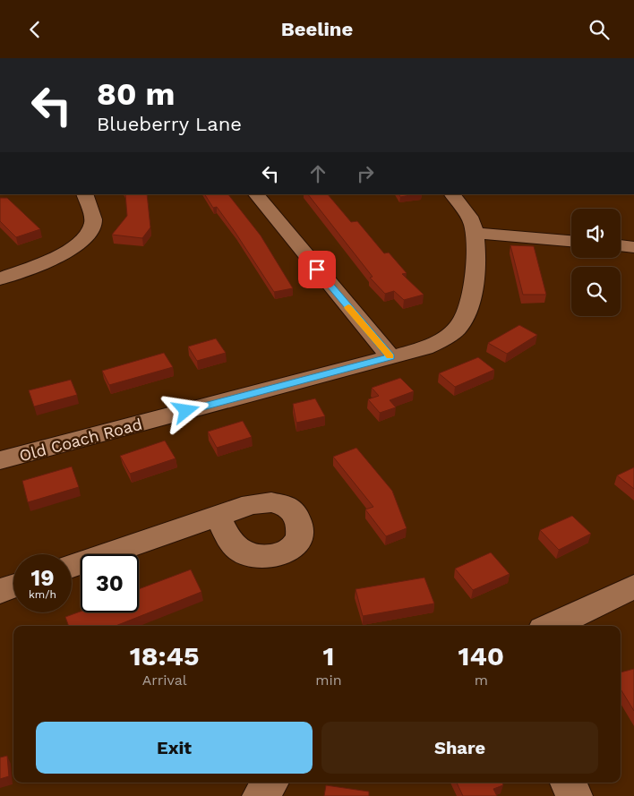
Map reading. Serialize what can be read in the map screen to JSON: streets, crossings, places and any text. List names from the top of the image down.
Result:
{
  "streets": {
    "street": ["Old Coach Road"]
  },
  "page": {
    "header": "Beeline",
    "turn": ["80 m", "Blueberry Lane"],
    "speed": "19 km/h",
    "limit": "30",
    "eta": [
      "18:45",
      "Arrival",
      "1",
      "min",
      "140",
      "m"
    ],
    "buttons": ["Exit", "Share"]
  }
}
